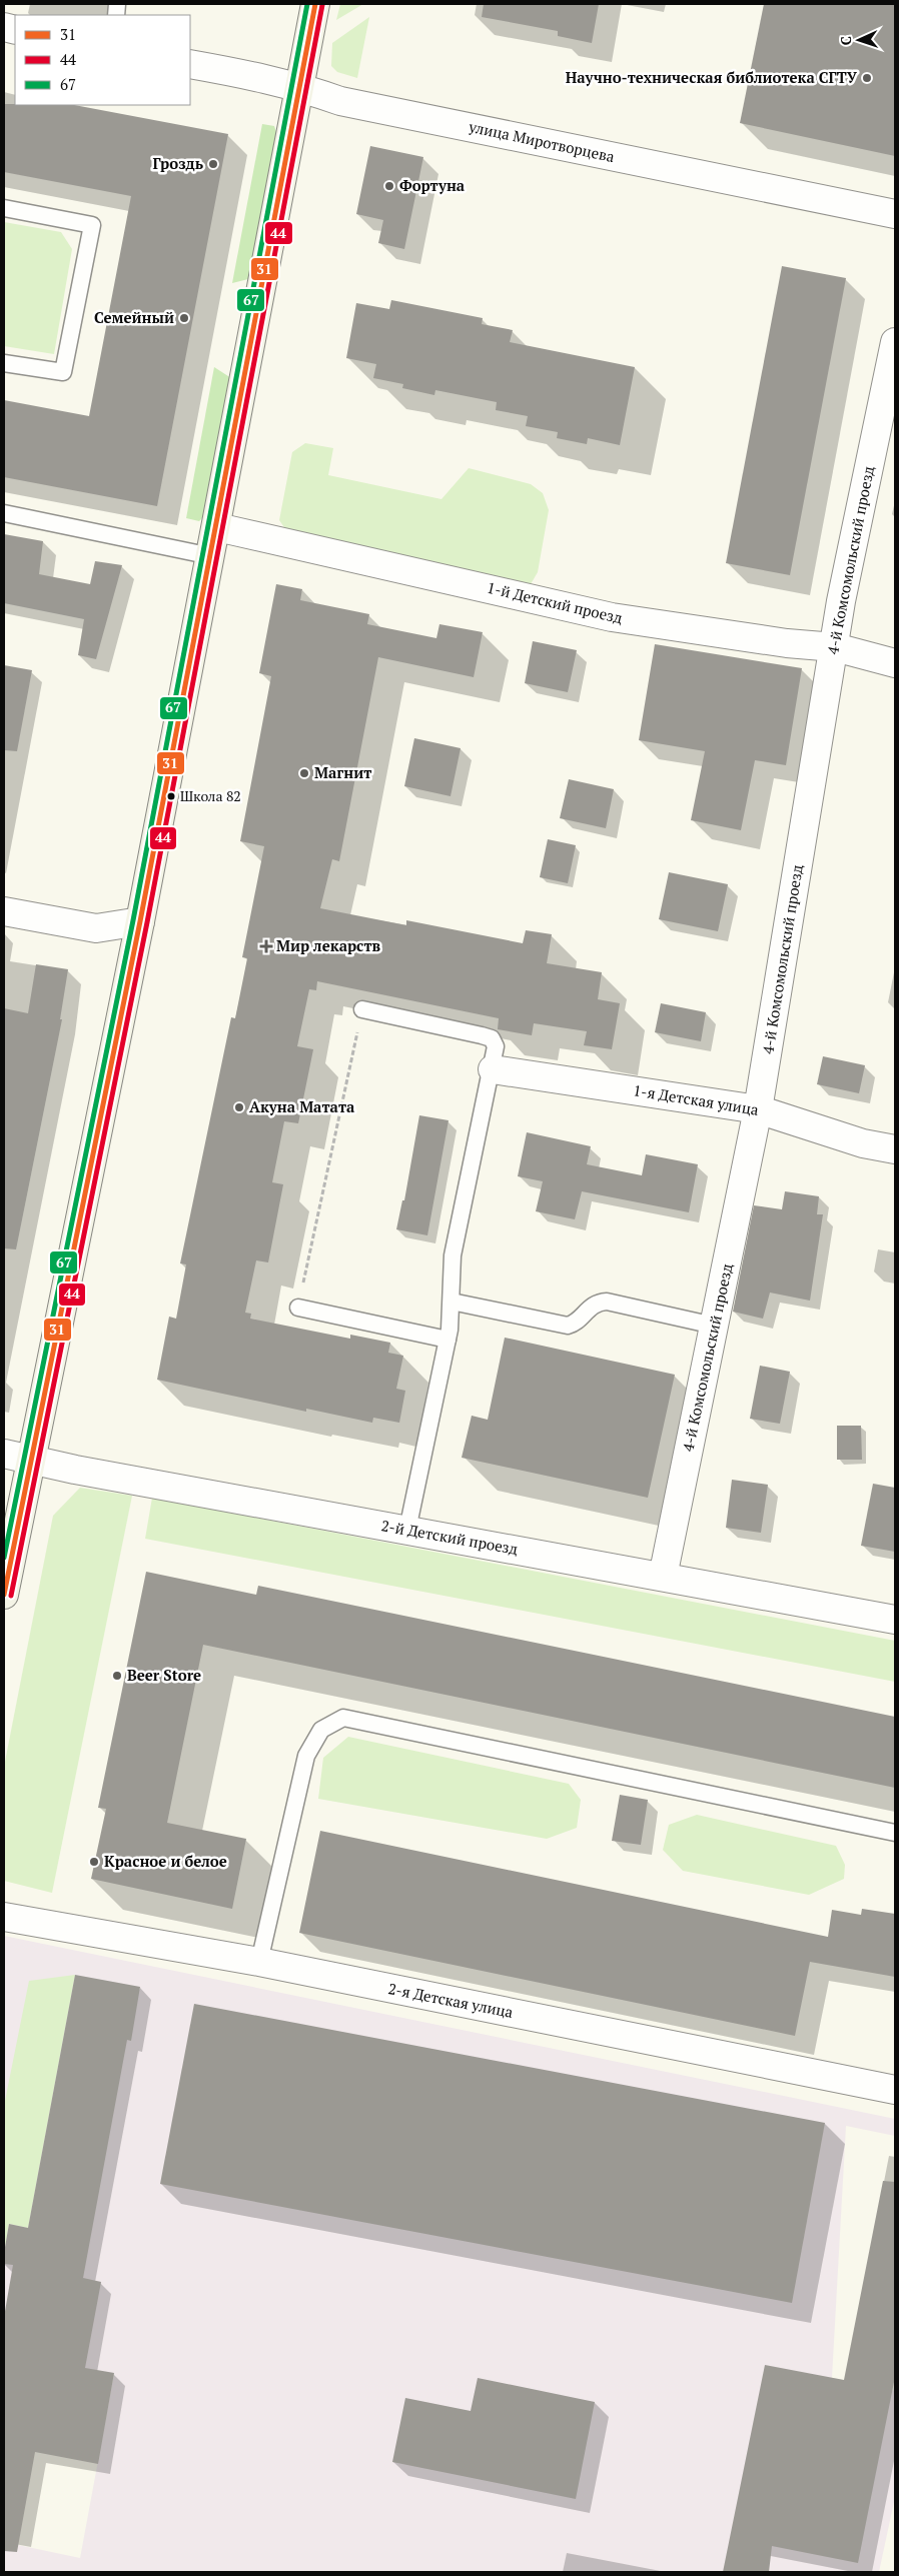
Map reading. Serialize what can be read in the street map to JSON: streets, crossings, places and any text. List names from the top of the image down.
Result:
{
  "streets": {
    "street": [
      "улица Миротворцева",
      "4-й Комсомольский проезд",
      "1-й Детский проезд",
      "1-я Детская улица",
      "2-й Детский проезд",
      "2-я Детская улица"
    ]
  },
  "crossings": [
    ["4-й Комсомольский проезд", "1-й Детский проезд"],
    ["4-й Комсомольский проезд", "1-я Детская улица"],
    ["4-й Комсомольский проезд", "2-й Детский проезд"]
  ],
  "places": {
    "other": [
      "Научно-техническая библиотека СГТУ",
      "Гроздь",
      "Фортуна",
      "Семейный",
      "Магнит",
      "Школа 82",
      "Акуна Матата",
      "Beer Store",
      "Красное и белое"
    ],
    "health": ["Мир лекарств"]
  },
  "lines": ["transit line 31", "transit line 67", "transit line 44"],
  "legend": ["31", "44", "67"],
  "north": "left"
}
